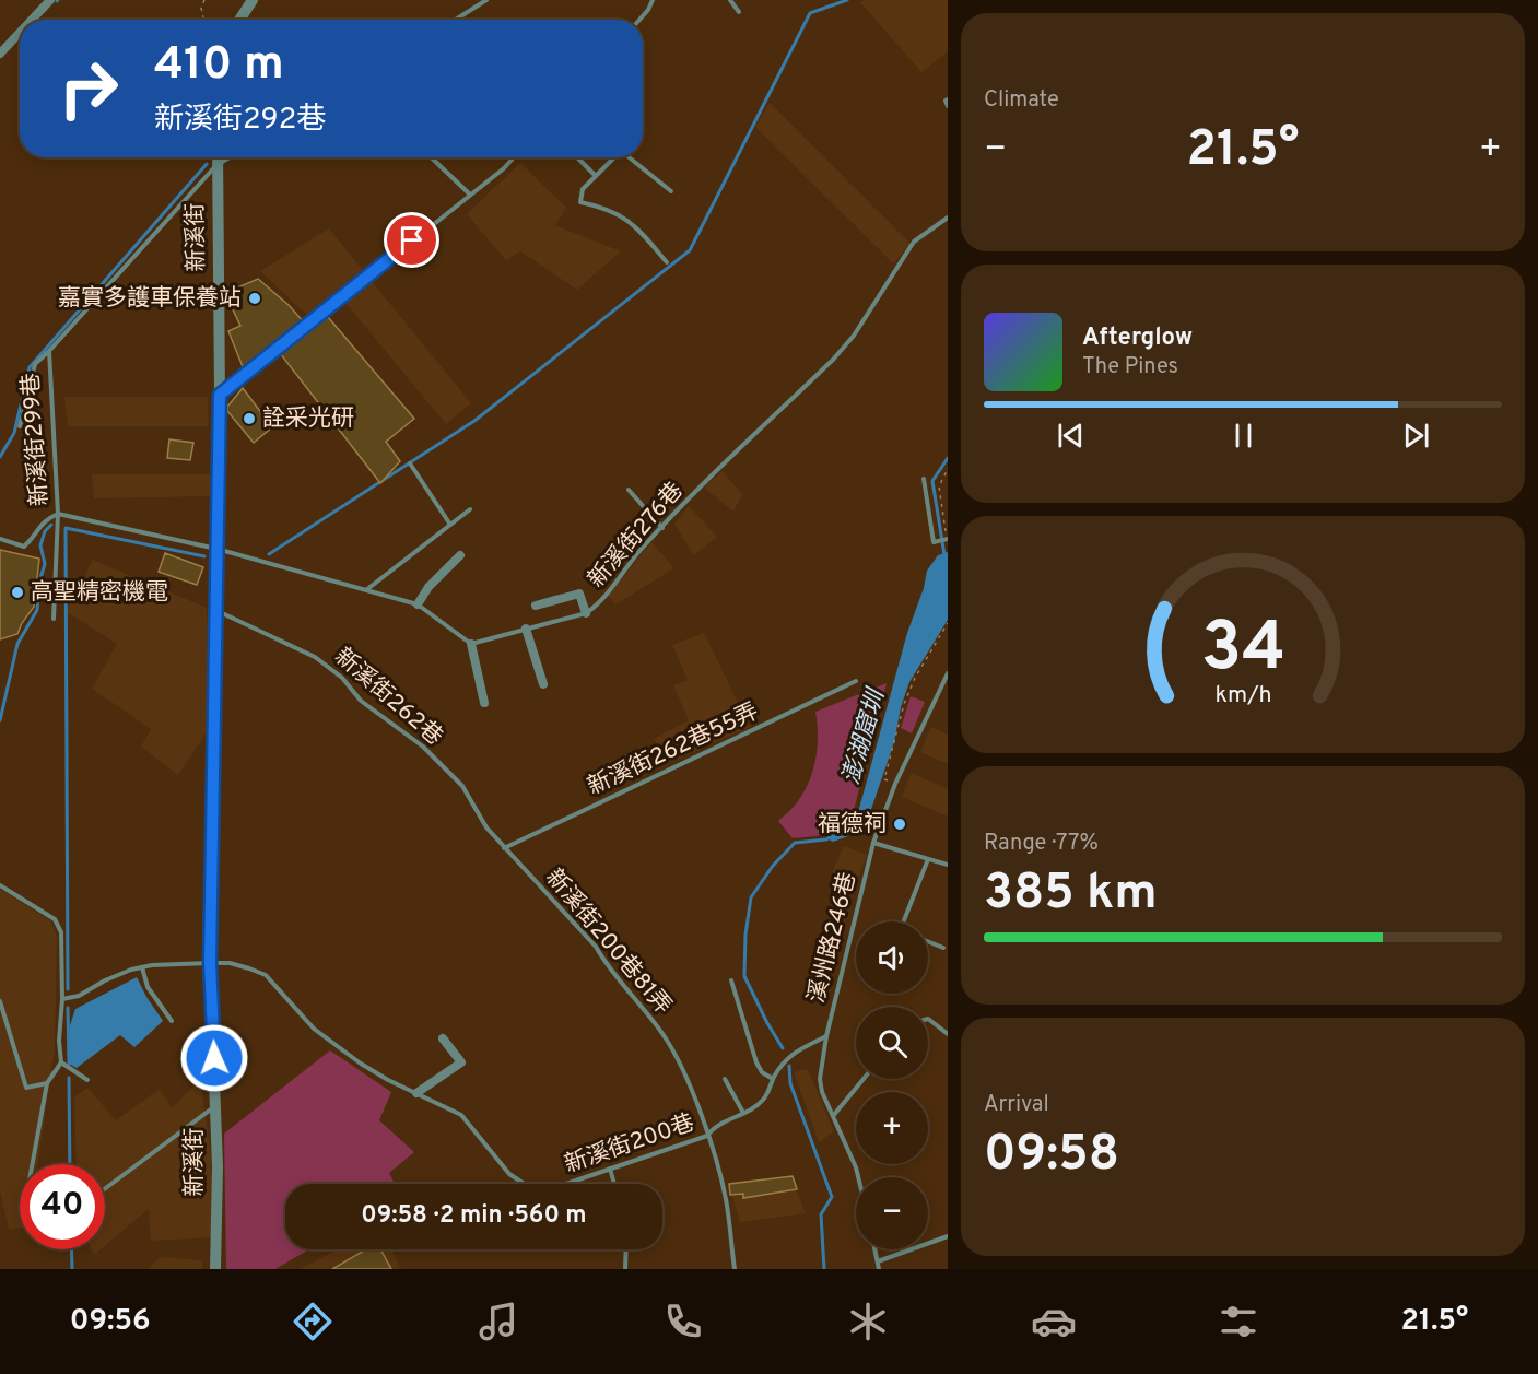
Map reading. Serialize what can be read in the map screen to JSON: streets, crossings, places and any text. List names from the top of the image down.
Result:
{
  "streets": {
    "street": ["新溪街"],
    "lane": [
      "新溪街299巷",
      "新溪街276巷",
      "新溪街262巷",
      "新溪街262巷55弄",
      "溪州路246巷",
      "新溪街200巷81弄",
      "新溪街200巷"
    ]
  },
  "crossings": [
    ["新溪街", "新溪街299巷"],
    ["新溪街", "新溪街262巷"],
    ["新溪街262巷", "新溪街262巷55弄"],
    ["新溪街262巷", "新溪街200巷81弄"],
    ["新溪街262巷55弄", "新溪街200巷81弄"],
    ["溪州路246巷", "新溪街200巷"],
    ["新溪街200巷81弄", "新溪街200巷"]
  ],
  "water": ["澎湖窟圳"],
  "places": [
    "嘉實多護車保養站",
    "詮采光研",
    "高聖精密機電",
    "福德祠"
  ],
  "page": {
    "tile": [
      "Climate",
      ["Range · 77%", "385 km"],
      ["Arrival", "09:58"]
    ],
    "turn": ["410 m", "新溪街292巷"],
    "heat": ["−", "21.5°", "+"],
    "song": ["Afterglow", "The Pines"],
    "map_buttons": ["+", "−"],
    "limit": "40",
    "trip": "09:58 · 2 min · 560 m",
    "tabs": ["09:56", "21.5°"],
    "gauge": ["34", "km/h"]
  }
}
